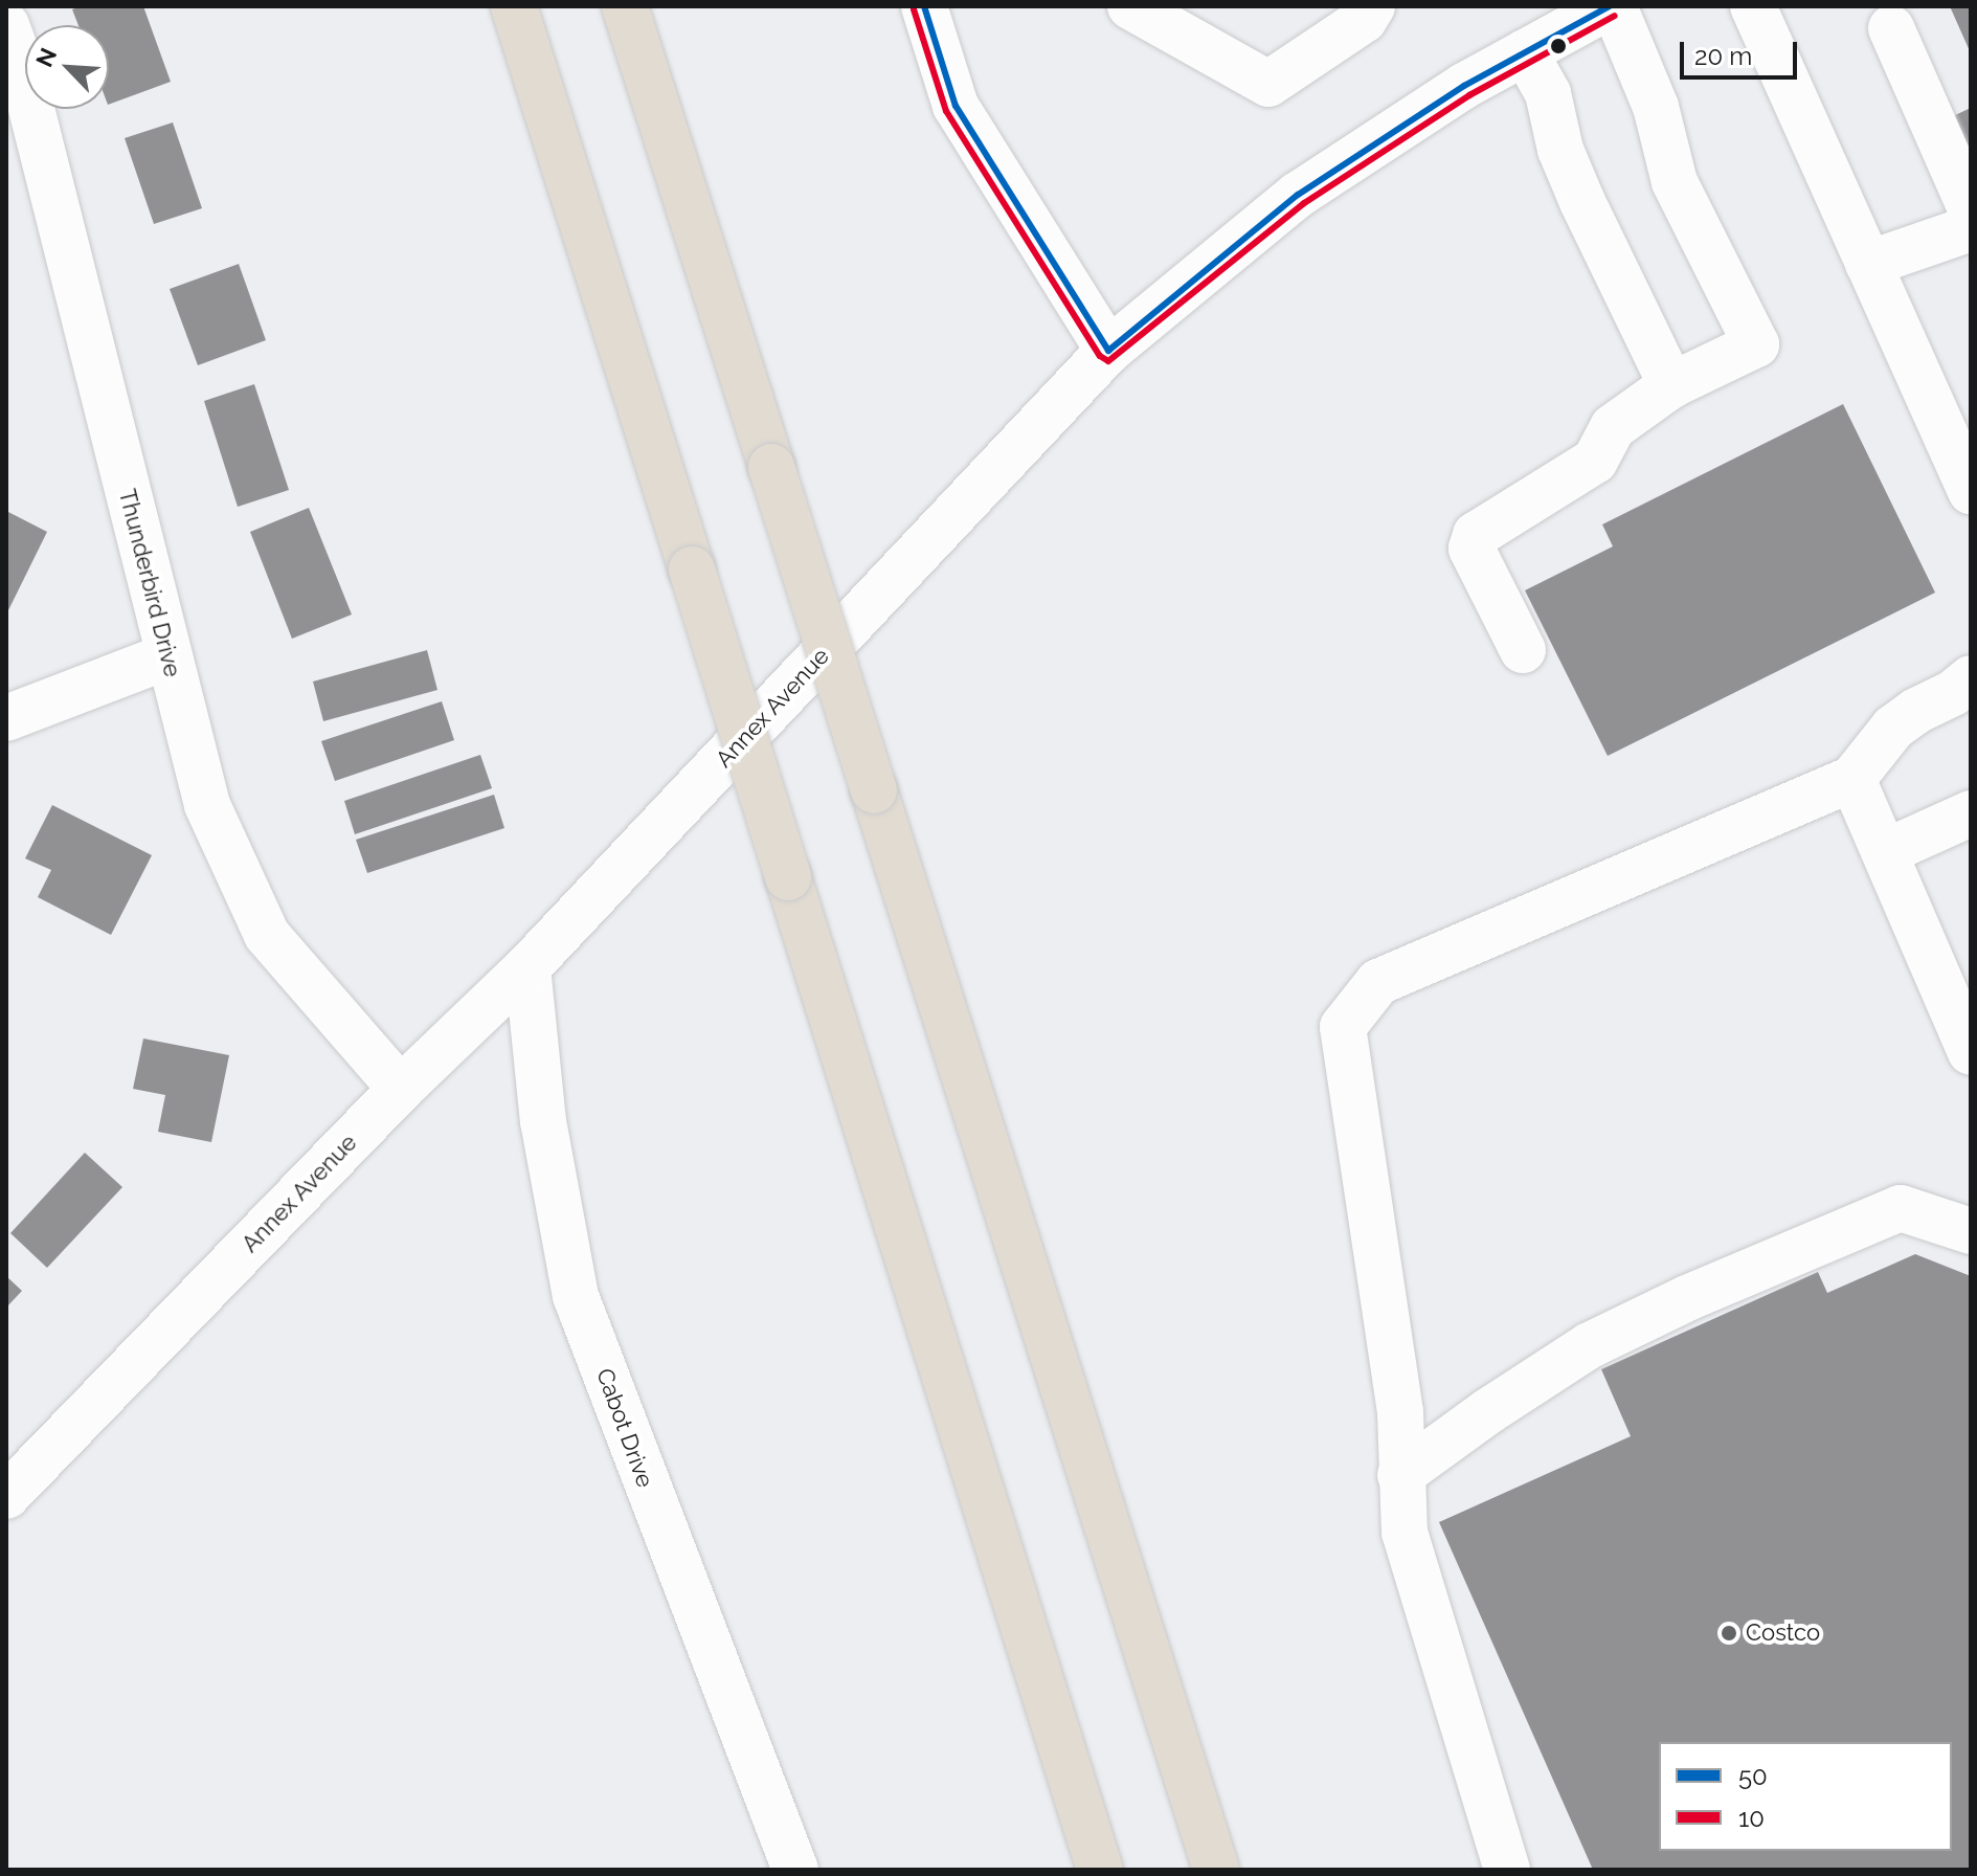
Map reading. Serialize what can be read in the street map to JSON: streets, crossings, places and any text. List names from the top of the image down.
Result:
{
  "streets": {
    "street": ["Thunderbird Drive", "Annex Avenue", "Cabot Drive"]
  },
  "crossings": [
    ["Thunderbird Drive", "Annex Avenue"],
    ["Annex Avenue", "Cabot Drive"]
  ],
  "places": ["Costco"],
  "lines": ["transit line 50", "transit line 10"],
  "legend": ["50", "10"],
  "scale_bar": "20 m",
  "north": "top left"
}
